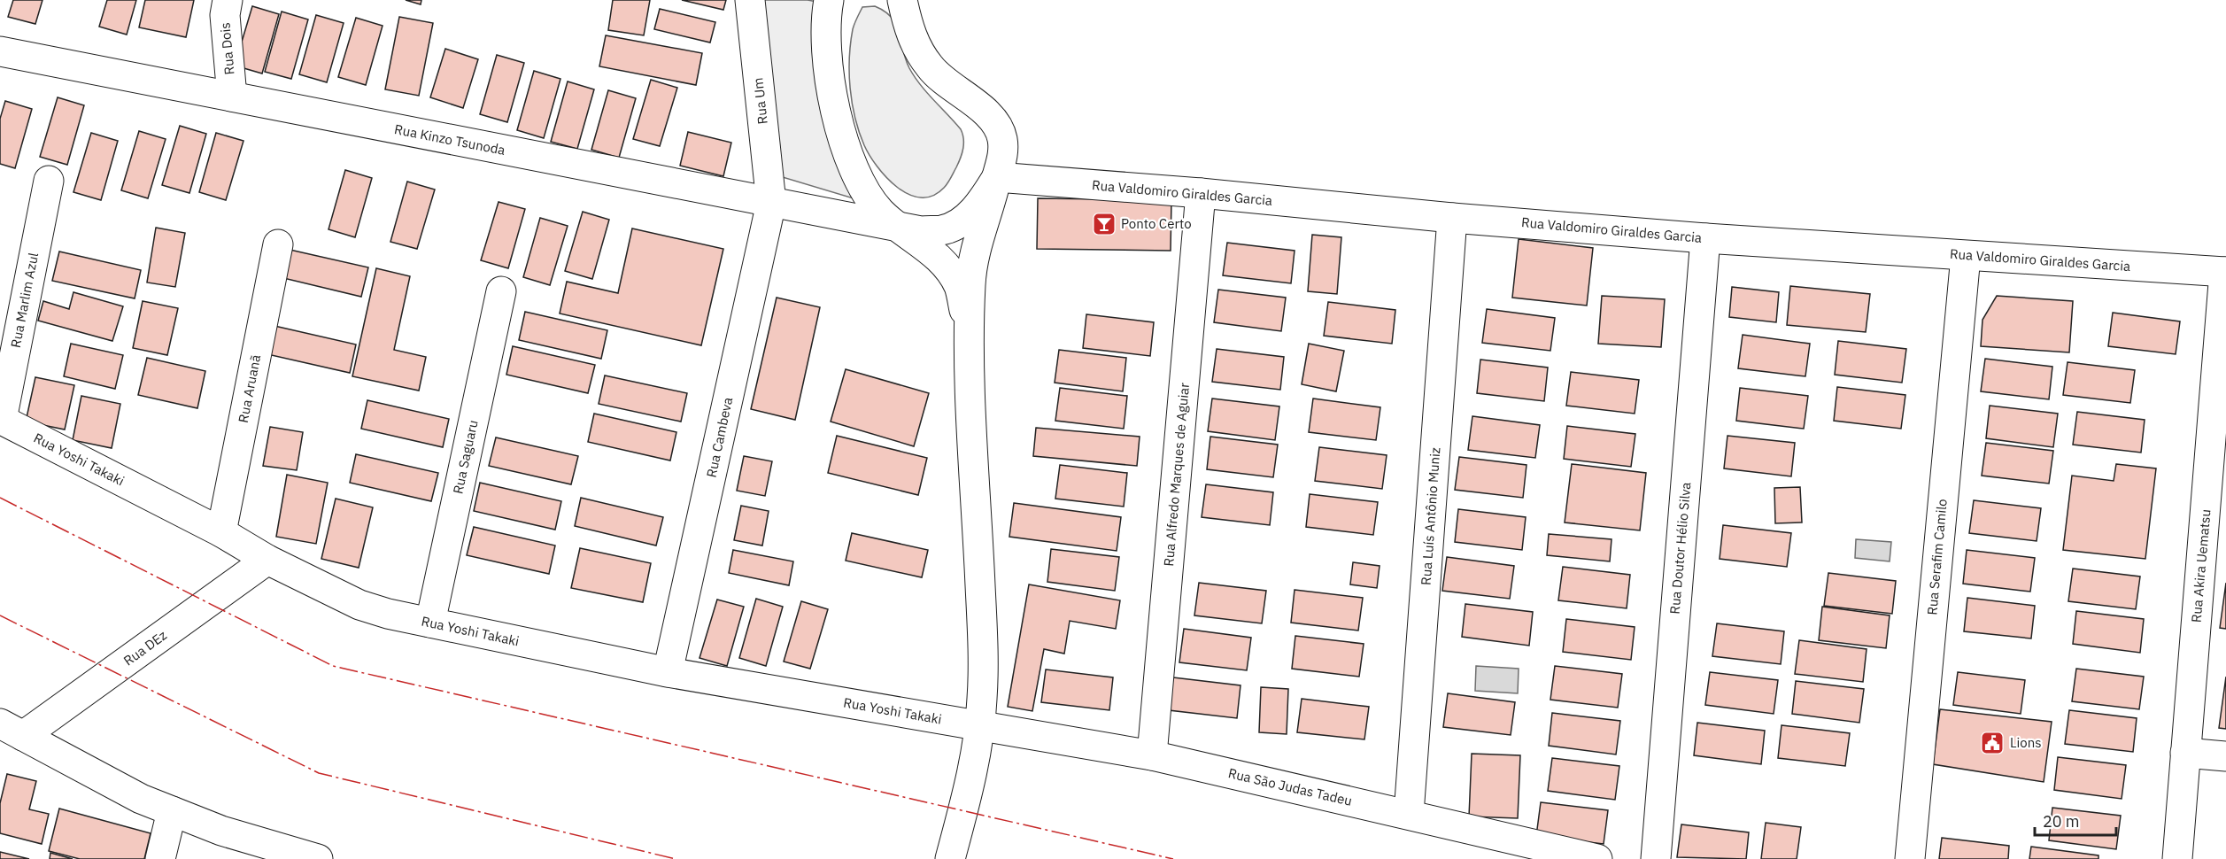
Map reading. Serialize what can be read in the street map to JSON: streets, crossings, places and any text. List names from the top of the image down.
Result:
{
  "streets": {
    "street": [
      "Rua Dois",
      "Rua Um",
      "Rua Kinzo Tsunoda",
      "Rua Valdomiro Giraldes Garcia",
      "Rua Marlim Azul",
      "Rua Aruanã",
      "Rua Cambeva",
      "Rua Saguaru",
      "Rua Yoshi Takaki",
      "Rua Alfredo Marques de Aguiar",
      "Rua Luís Antônio Muniz",
      "Rua Doutor Hélio Silva",
      "Rua Serafim Camilo",
      "Rua Akira Uematsu",
      "Rua DEz",
      "Rua São Judas Tadeu"
    ]
  },
  "crossings": [
    ["Rua Dois", "Rua Kinzo Tsunoda"],
    ["Rua Um", "Rua Kinzo Tsunoda"],
    ["Rua Um", "Rua Cambeva"],
    ["Rua Kinzo Tsunoda", "Rua Valdomiro Giraldes Garcia"],
    ["Rua Kinzo Tsunoda", "Rua Cambeva"],
    ["Rua Valdomiro Giraldes Garcia", "Rua Alfredo Marques de Aguiar"],
    ["Rua Valdomiro Giraldes Garcia", "Rua Luís Antônio Muniz"],
    ["Rua Valdomiro Giraldes Garcia", "Rua Doutor Hélio Silva"],
    ["Rua Valdomiro Giraldes Garcia", "Rua Serafim Camilo"],
    ["Rua Valdomiro Giraldes Garcia", "Rua Akira Uematsu"],
    ["Rua Marlim Azul", "Rua Yoshi Takaki"],
    ["Rua Aruanã", "Rua Yoshi Takaki"],
    ["Rua Cambeva", "Rua Yoshi Takaki"],
    ["Rua Saguaru", "Rua Yoshi Takaki"],
    ["Rua Yoshi Takaki", "Rua DEz"],
    ["Rua Yoshi Takaki", "Rua São Judas Tadeu"],
    ["Rua Alfredo Marques de Aguiar", "Rua São Judas Tadeu"],
    ["Rua Luís Antônio Muniz", "Rua São Judas Tadeu"]
  ],
  "places": {
    "bar": ["Ponto Certo"],
    "public building": ["Lions"]
  },
  "scale_bar": "20 m"
}
